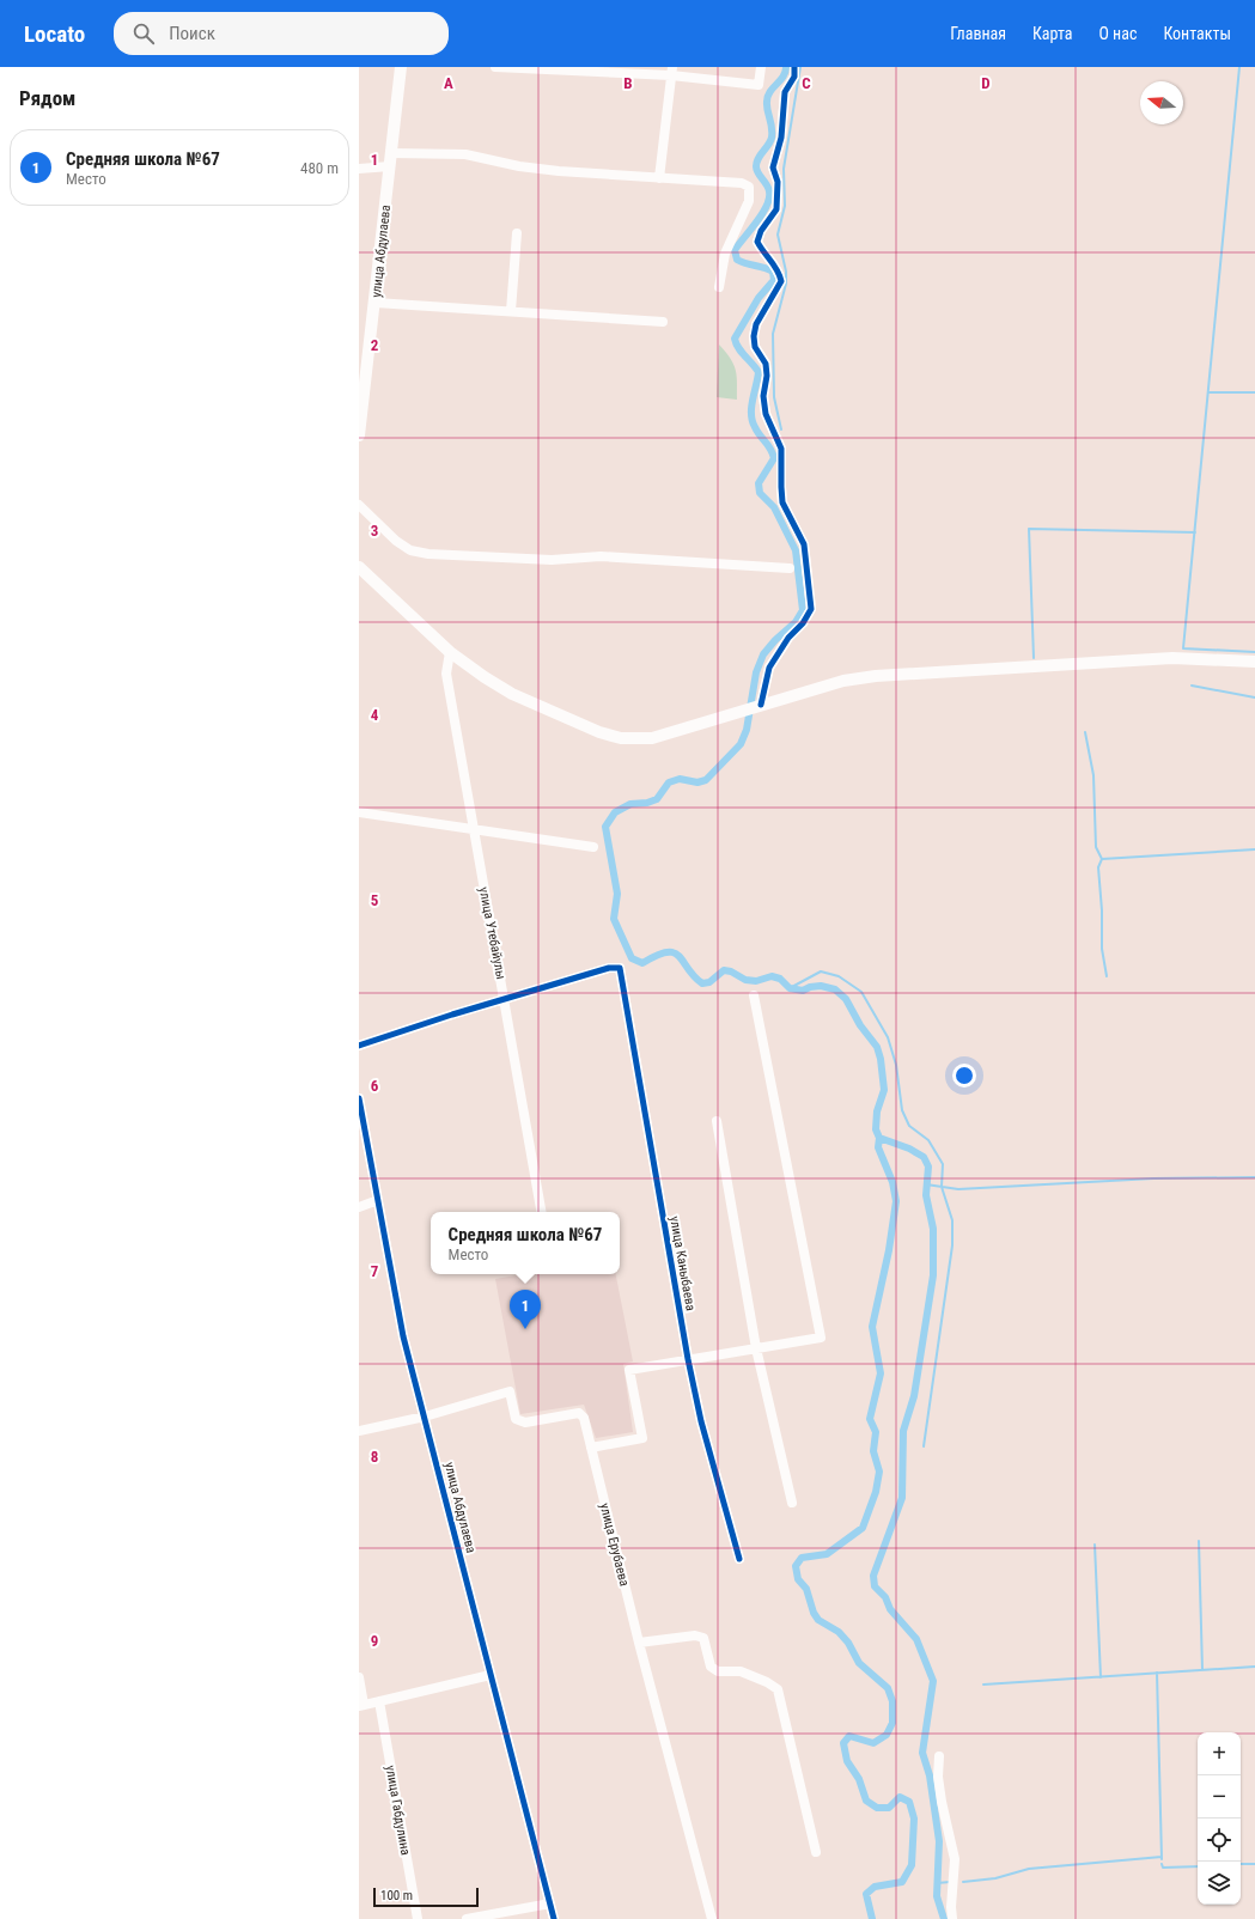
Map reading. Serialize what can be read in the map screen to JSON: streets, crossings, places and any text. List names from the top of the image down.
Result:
{
  "streets": {
    "main road": ["улица Абдулаева"],
    "street": [
      "улица Утебайулы",
      "улица Каныбаева",
      "улица Ерубаева",
      "улица Габдулина"
    ]
  },
  "crossings": [
    ["улица Абдулаева", "улица Ерубаева"],
    ["улица Утебайулы", "улица Каныбаева"]
  ],
  "scale_bar": "100 m",
  "north": "left",
  "page": {
    "header": "Locato",
    "search": "Поиск",
    "nav": [
      "Главная",
      "Карта",
      "О нас",
      "Контакты"
    ],
    "heading": "Рядом",
    "list": [
      {
        "mark": "1",
        "name": "Средняя школа №67",
        "note": "Место",
        "value": "480 m"
      }
    ],
    "popup": ["Средняя школа №67", "Место"],
    "pins": "1",
    "map_buttons": ["+", "−"],
    "scale": "100 m"
  },
  "grid": {
    "columns": [
      "A",
      "B",
      "C",
      "D"
    ],
    "rows": [
      "1",
      "2",
      "3",
      "4",
      "5",
      "6",
      "7",
      "8",
      "9"
    ]
  }
}
